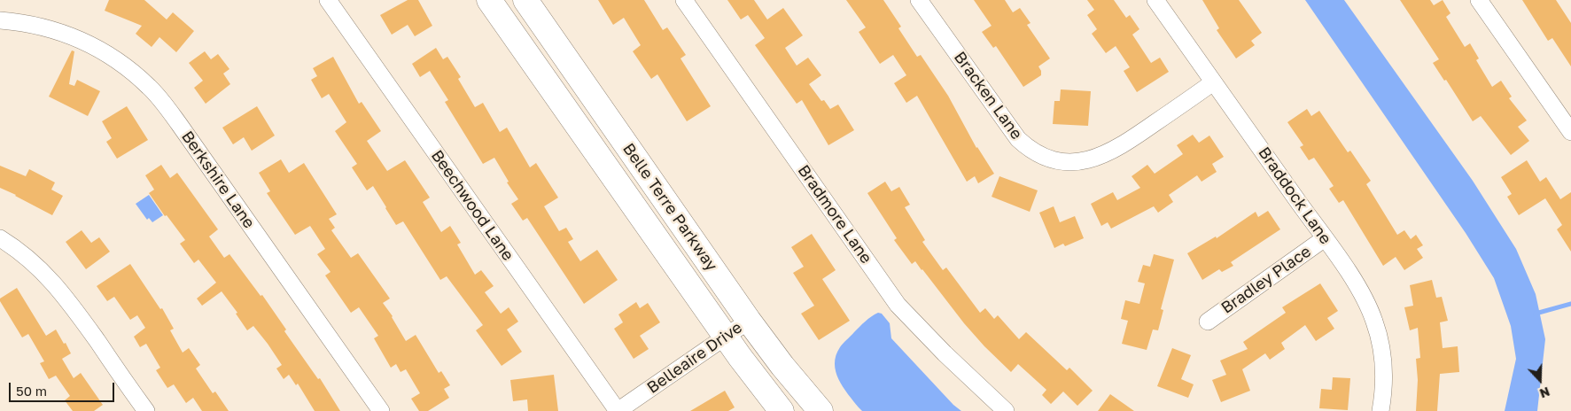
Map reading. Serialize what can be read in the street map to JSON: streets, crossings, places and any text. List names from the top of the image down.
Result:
{
  "streets": {
    "main road": ["Belle Terre Parkway"],
    "street": [
      "Bracken Lane",
      "Berkshire Lane",
      "Braddock Lane",
      "Beechwood Lane",
      "Bradmore Lane",
      "Bradley Place",
      "Belleaire Drive"
    ]
  },
  "crossings": [
    ["Bracken Lane", "Braddock Lane"],
    ["Braddock Lane", "Bradley Place"],
    ["Beechwood Lane", "Belleaire Drive"],
    ["Belle Terre Parkway", "Belleaire Drive"]
  ],
  "scale_bar": "50 m",
  "north": "bottom"
}
